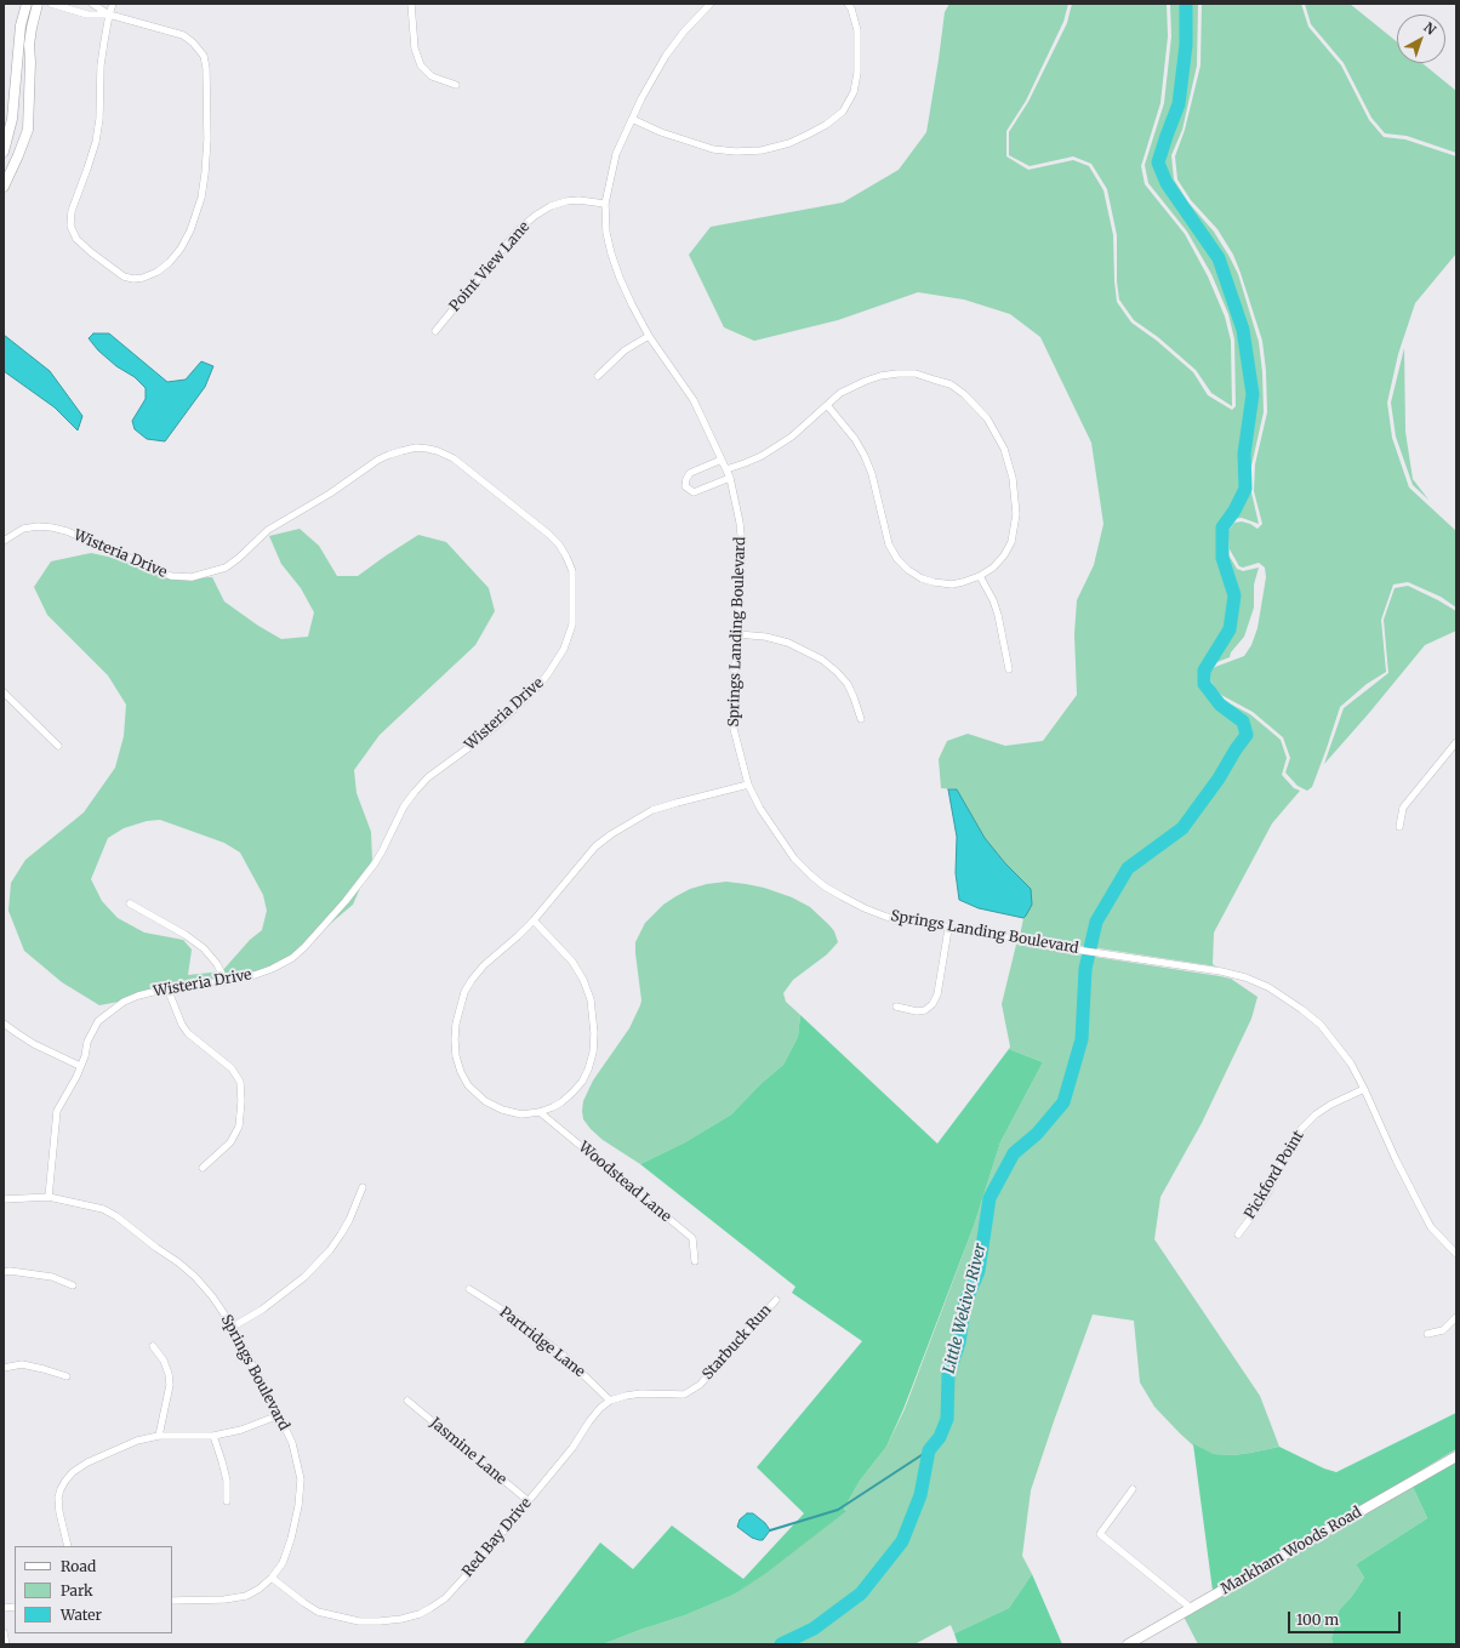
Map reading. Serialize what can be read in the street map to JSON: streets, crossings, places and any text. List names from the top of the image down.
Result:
{
  "streets": {
    "main road": ["Markham Woods Road"],
    "street": [
      "Point View Lane",
      "Wisteria Drive",
      "Springs Landing Boulevard",
      "Pickford Point",
      "Woodstead Lane",
      "Partridge Lane",
      "Starbuck Run",
      "Springs Boulevard",
      "Jasmine Lane",
      "Red Bay Drive"
    ]
  },
  "crossings": [
    ["Point View Lane", "Springs Landing Boulevard"],
    ["Wisteria Drive", "Springs Boulevard"],
    ["Springs Landing Boulevard", "Pickford Point"],
    ["Partridge Lane", "Starbuck Run"],
    ["Partridge Lane", "Red Bay Drive"],
    ["Starbuck Run", "Red Bay Drive"],
    ["Springs Boulevard", "Red Bay Drive"],
    ["Jasmine Lane", "Red Bay Drive"]
  ],
  "water": ["Little Wekiva River"],
  "legend": ["Road", "Park", "Water"],
  "scale_bar": "100 m",
  "north": "top right"
}
